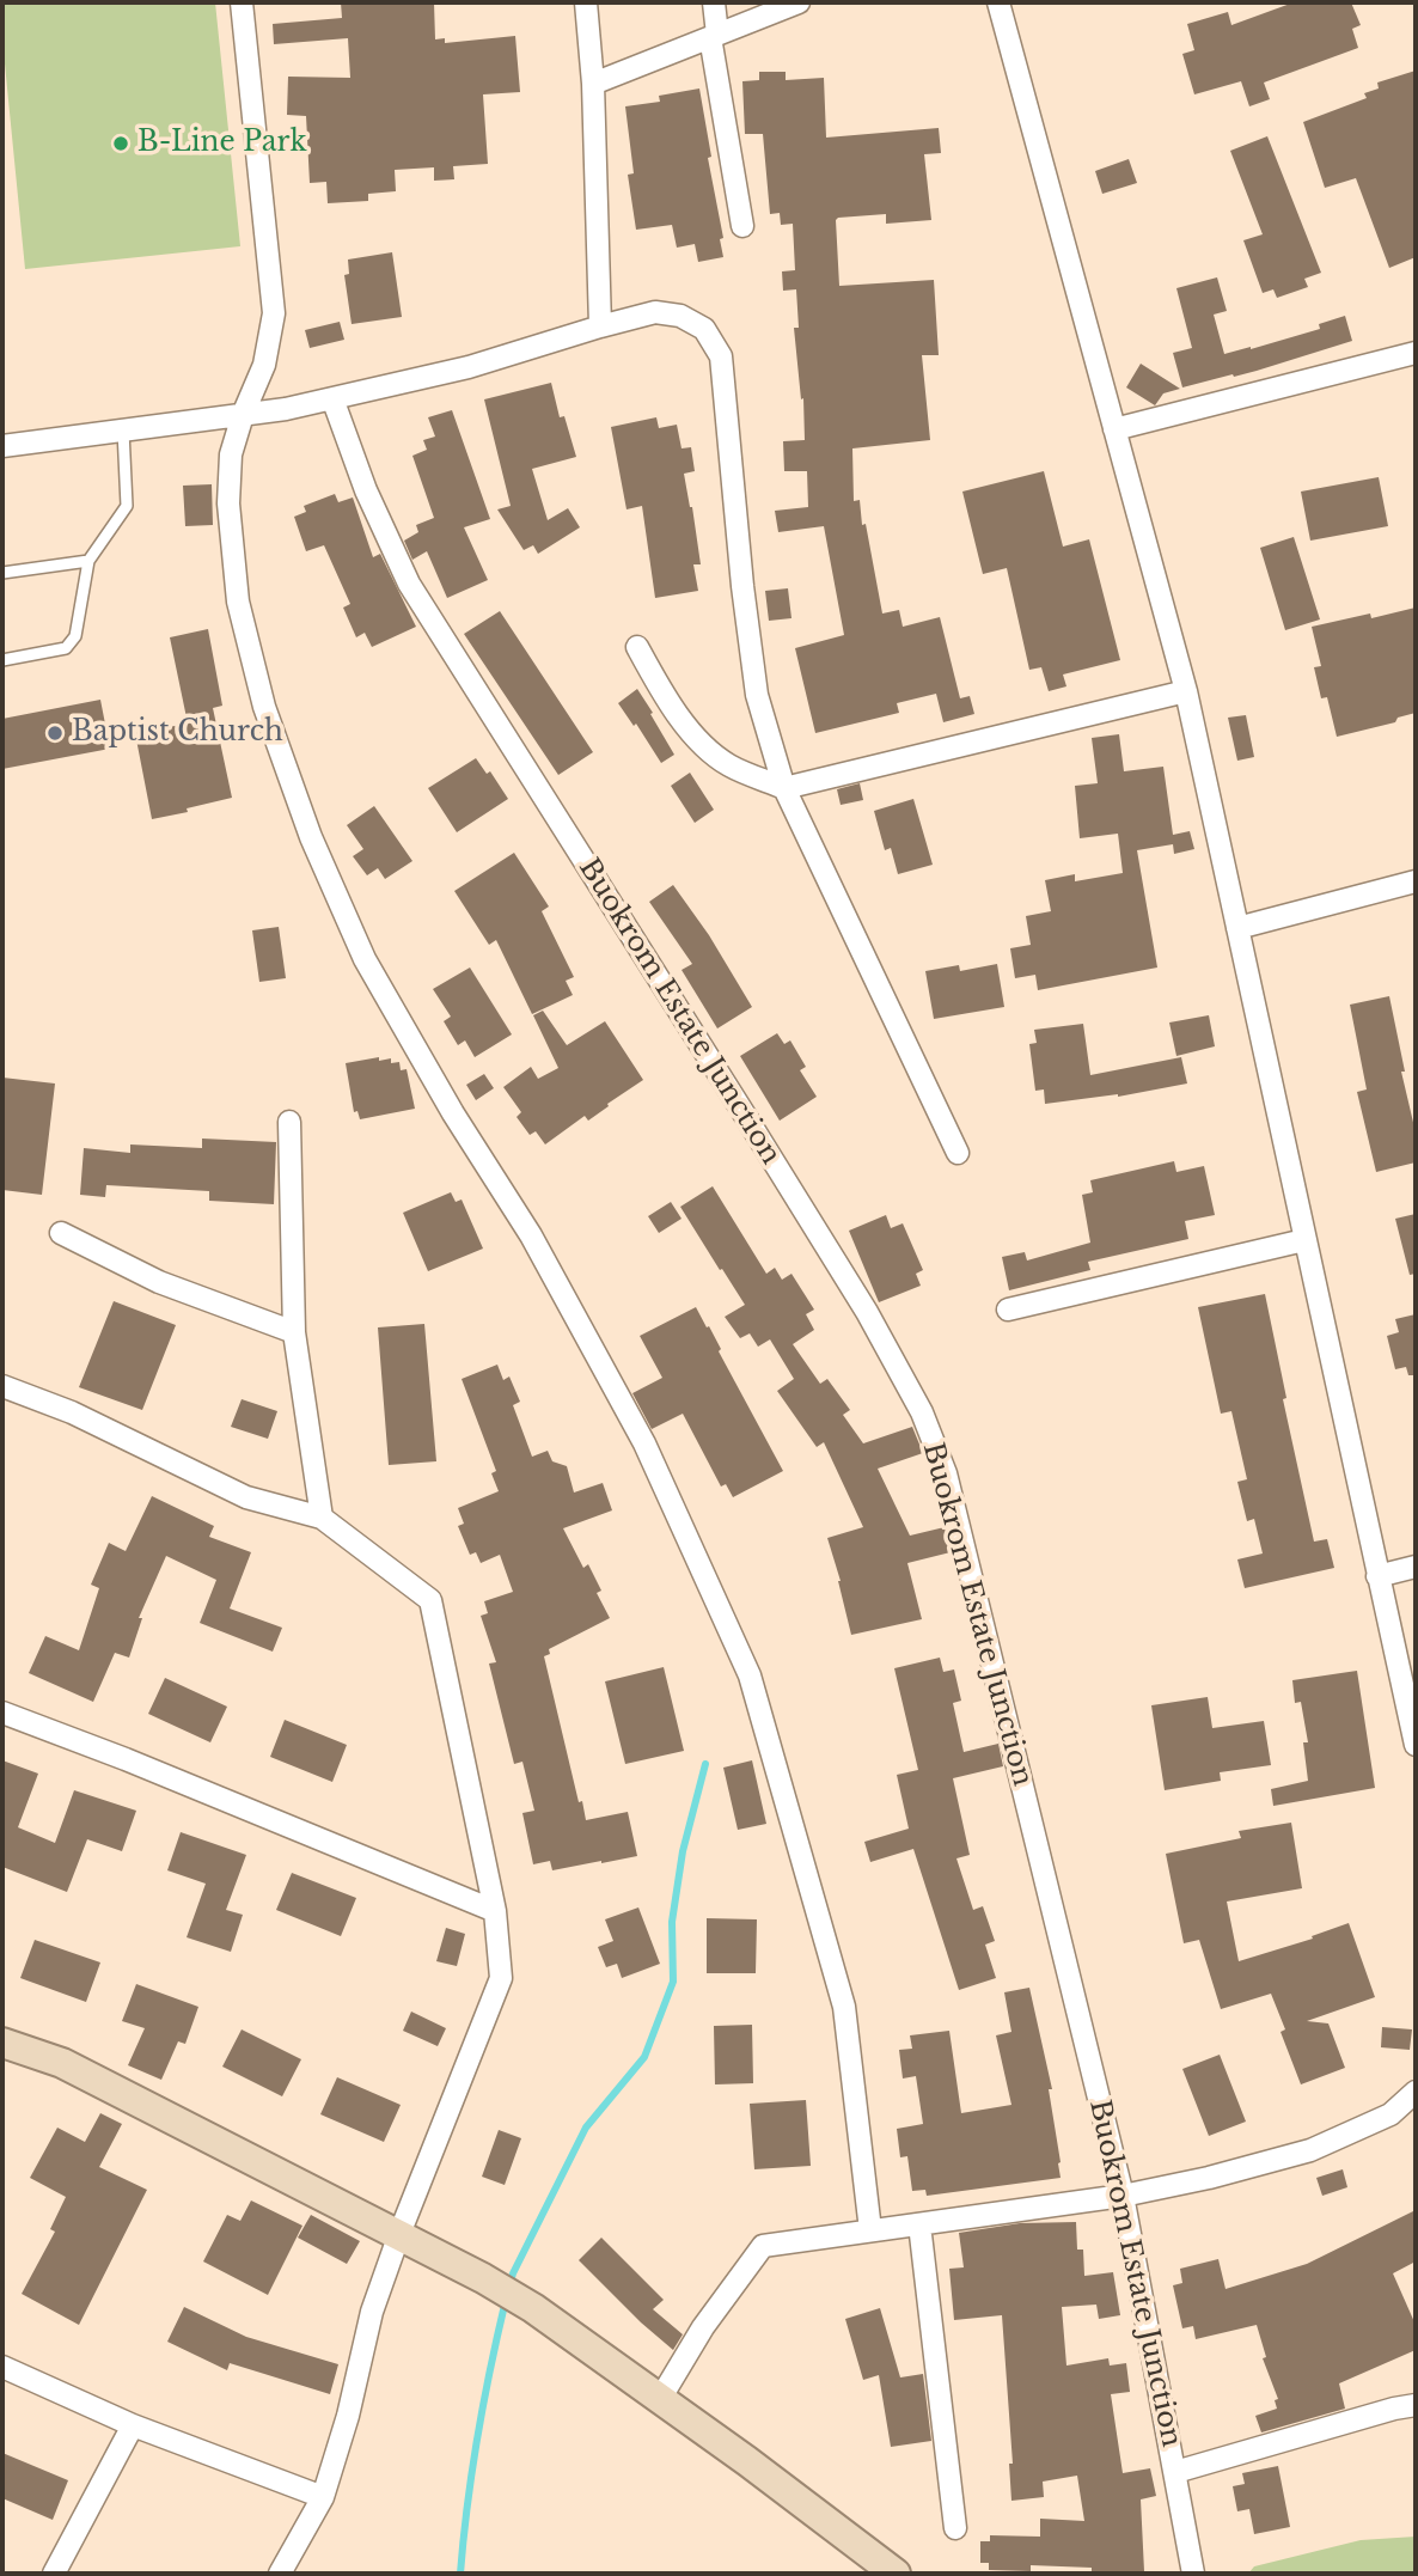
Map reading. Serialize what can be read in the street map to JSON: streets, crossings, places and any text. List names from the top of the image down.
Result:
{
  "streets": {
    "street": ["Buokrom Estate Junction"]
  },
  "places": ["B-Line Park", "Baptist Church"]
}
